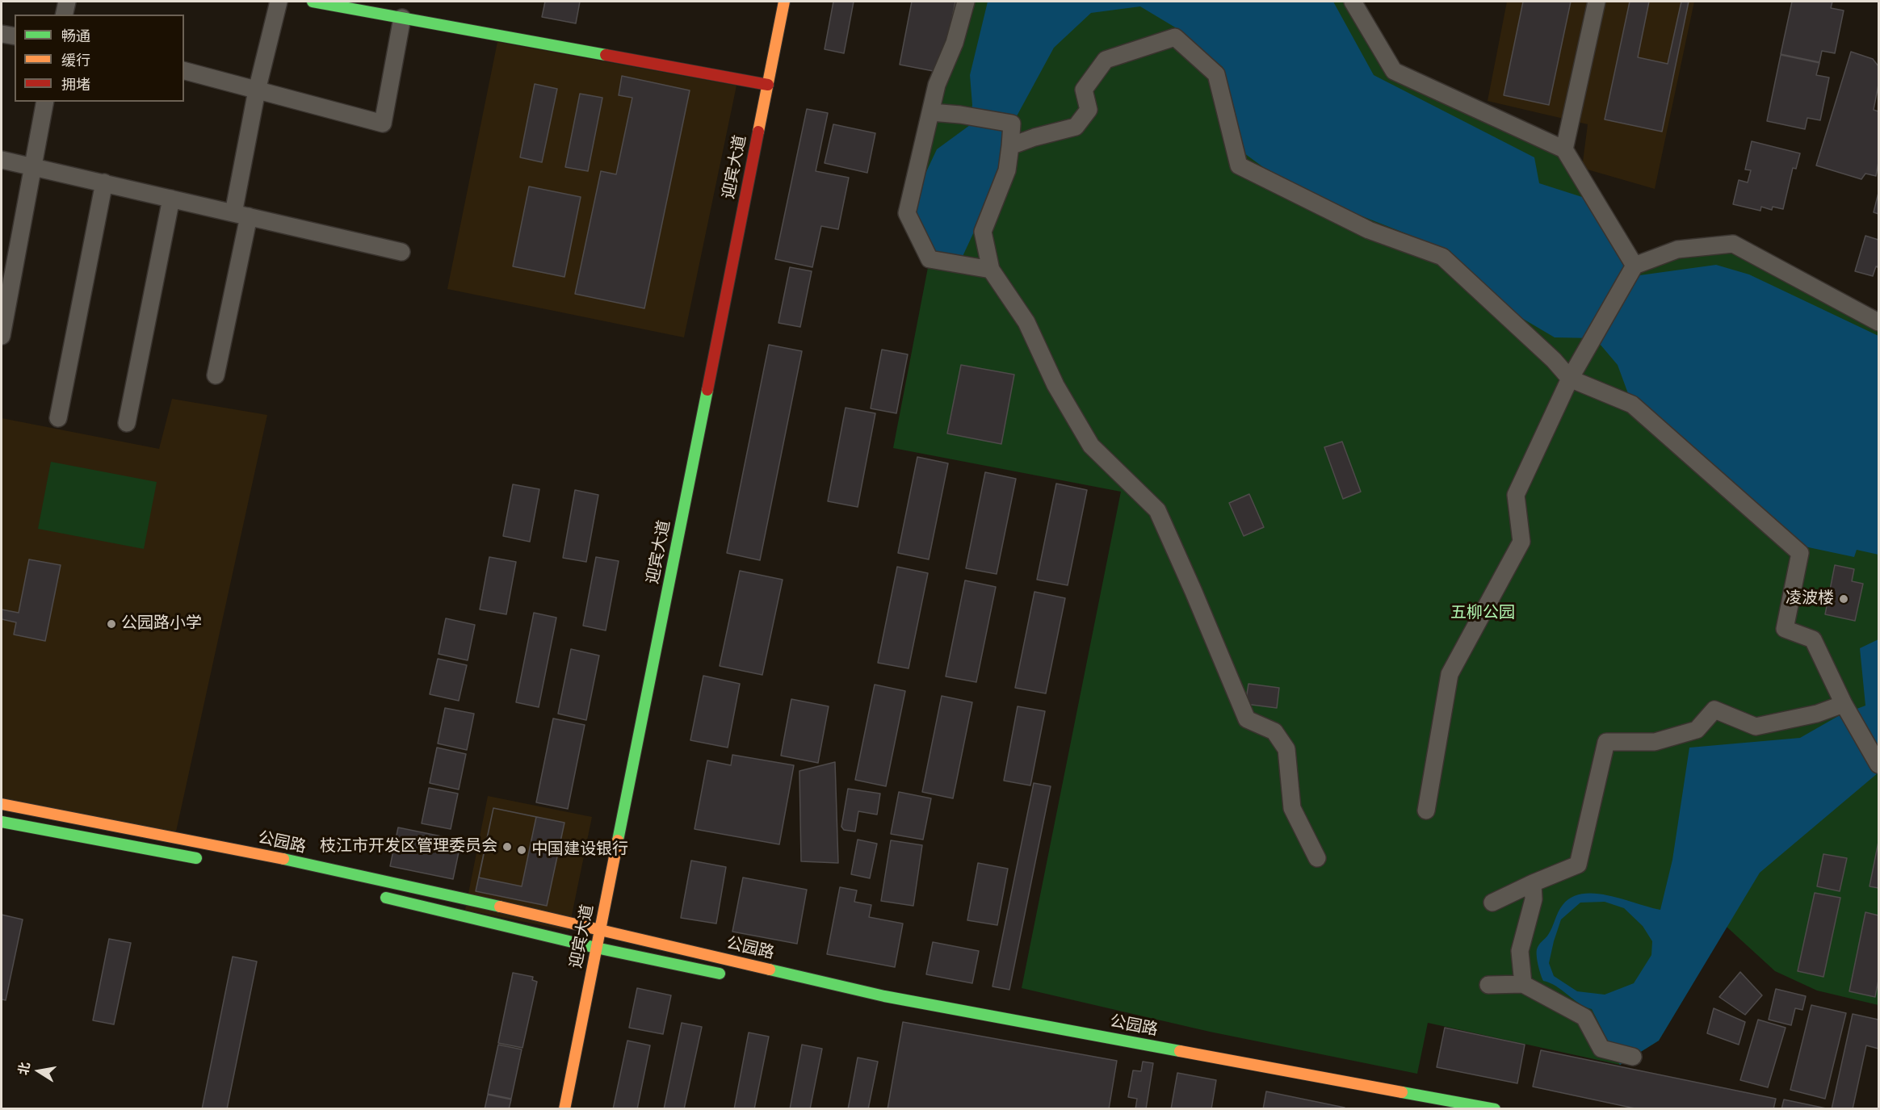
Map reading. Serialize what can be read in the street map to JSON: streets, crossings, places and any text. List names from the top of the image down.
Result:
{
  "streets": {
    "street": ["迎宾大道", "公园路"]
  },
  "crossings": [
    ["迎宾大道", "公园路"]
  ],
  "parks": ["五柳公园"],
  "places": [
    "凌波楼",
    "公园路小学",
    "枝江市开发区管理委员会",
    "中国建设银行"
  ],
  "legend": ["畅通", "缓行", "拥堵"],
  "north": "left"
}
